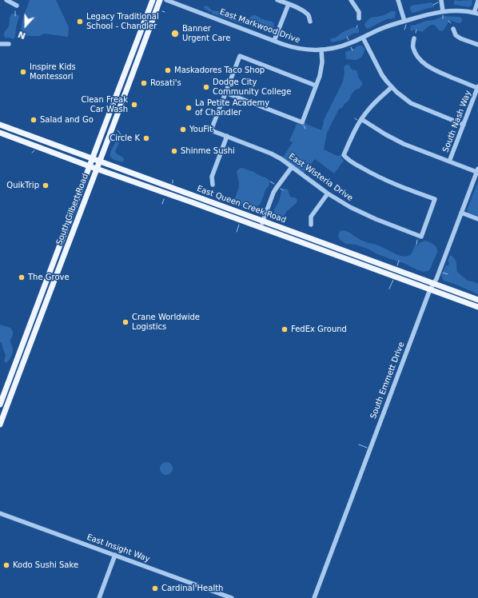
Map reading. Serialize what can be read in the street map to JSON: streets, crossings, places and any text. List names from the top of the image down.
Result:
{
  "streets": {
    "main road": ["East Queen Creek Road", "South Gilbert Road"],
    "street": [
      "East Markwood Drive",
      "South Nash Way",
      "East Wisteria Drive",
      "South Emmett Drive",
      "East Insight Way"
    ]
  },
  "crossings": [
    ["East Queen Creek Road", "South Gilbert Road"],
    ["East Queen Creek Road", "South Emmett Drive"]
  ],
  "places": [
    "Legacy Traditional School - Chandler",
    "Banner Urgent Care",
    "Maskadores Taco Shop",
    "Inspire Kids Montessori",
    "Rosati's",
    "Dodge City Community College",
    "Clean Freak Car Wash",
    "La Petite Academy of Chandler",
    "Salad and Go",
    "YouFit",
    "Circle K",
    "Shinme Sushi",
    "QuikTrip",
    "The Grove",
    "Crane Worldwide Logistics",
    "FedEx Ground",
    "Kodo Sushi Sake",
    "Cardinal Health"
  ],
  "north": "bottom"
}
